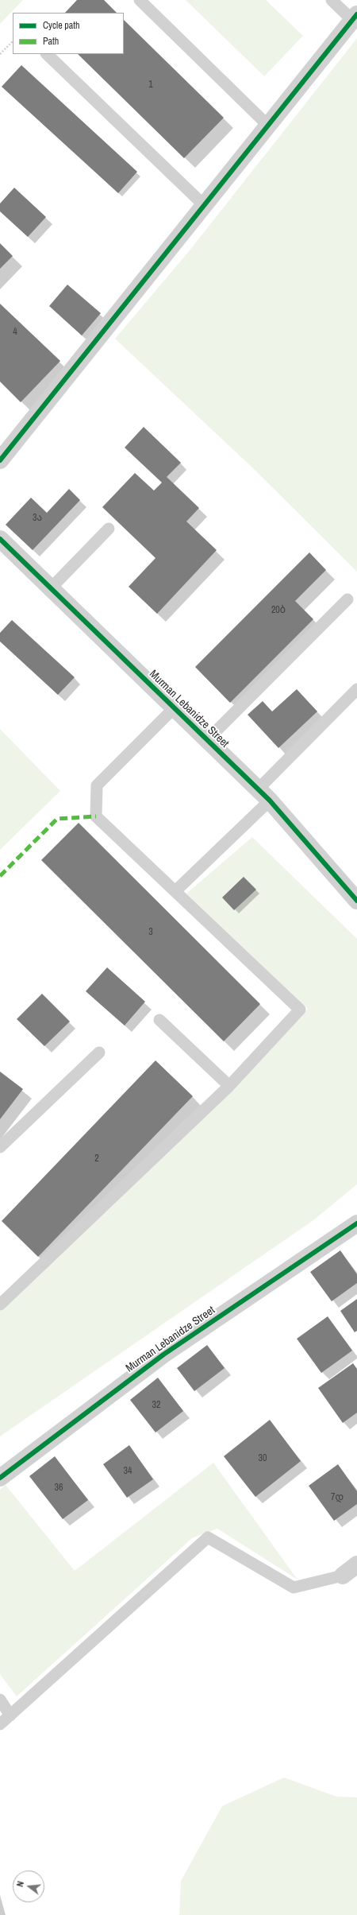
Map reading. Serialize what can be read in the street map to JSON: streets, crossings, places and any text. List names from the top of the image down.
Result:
{
  "streets": {
    "street": ["Murman Lebanidze Street"]
  },
  "house_numbers": [
    "1",
    "4",
    "3ა",
    "20ბ",
    "3",
    "2",
    "32",
    "30",
    "34",
    "36",
    "7დ"
  ],
  "legend": ["Cycle path", "Path"],
  "north": "left"
}
